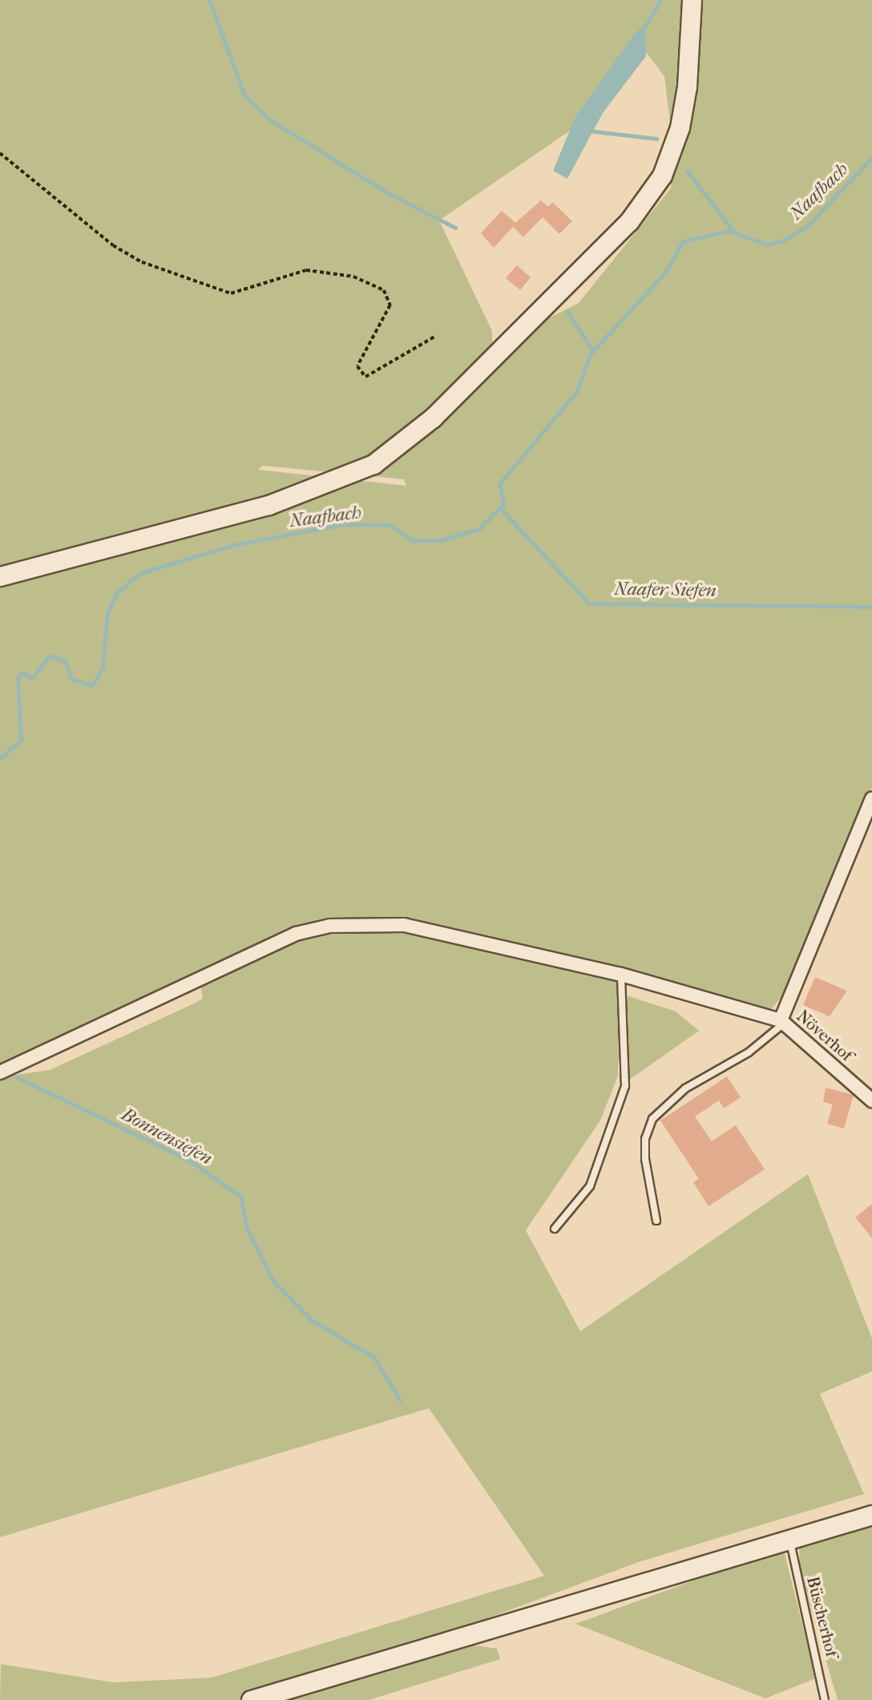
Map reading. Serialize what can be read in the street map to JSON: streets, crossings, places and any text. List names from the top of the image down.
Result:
{
  "streets": {
    "street": ["Növerhof"],
    "lane": ["Büscherhof"]
  },
  "water": ["Naafbach", "Naafer Siefen", "Bonnensiefen"]
}
